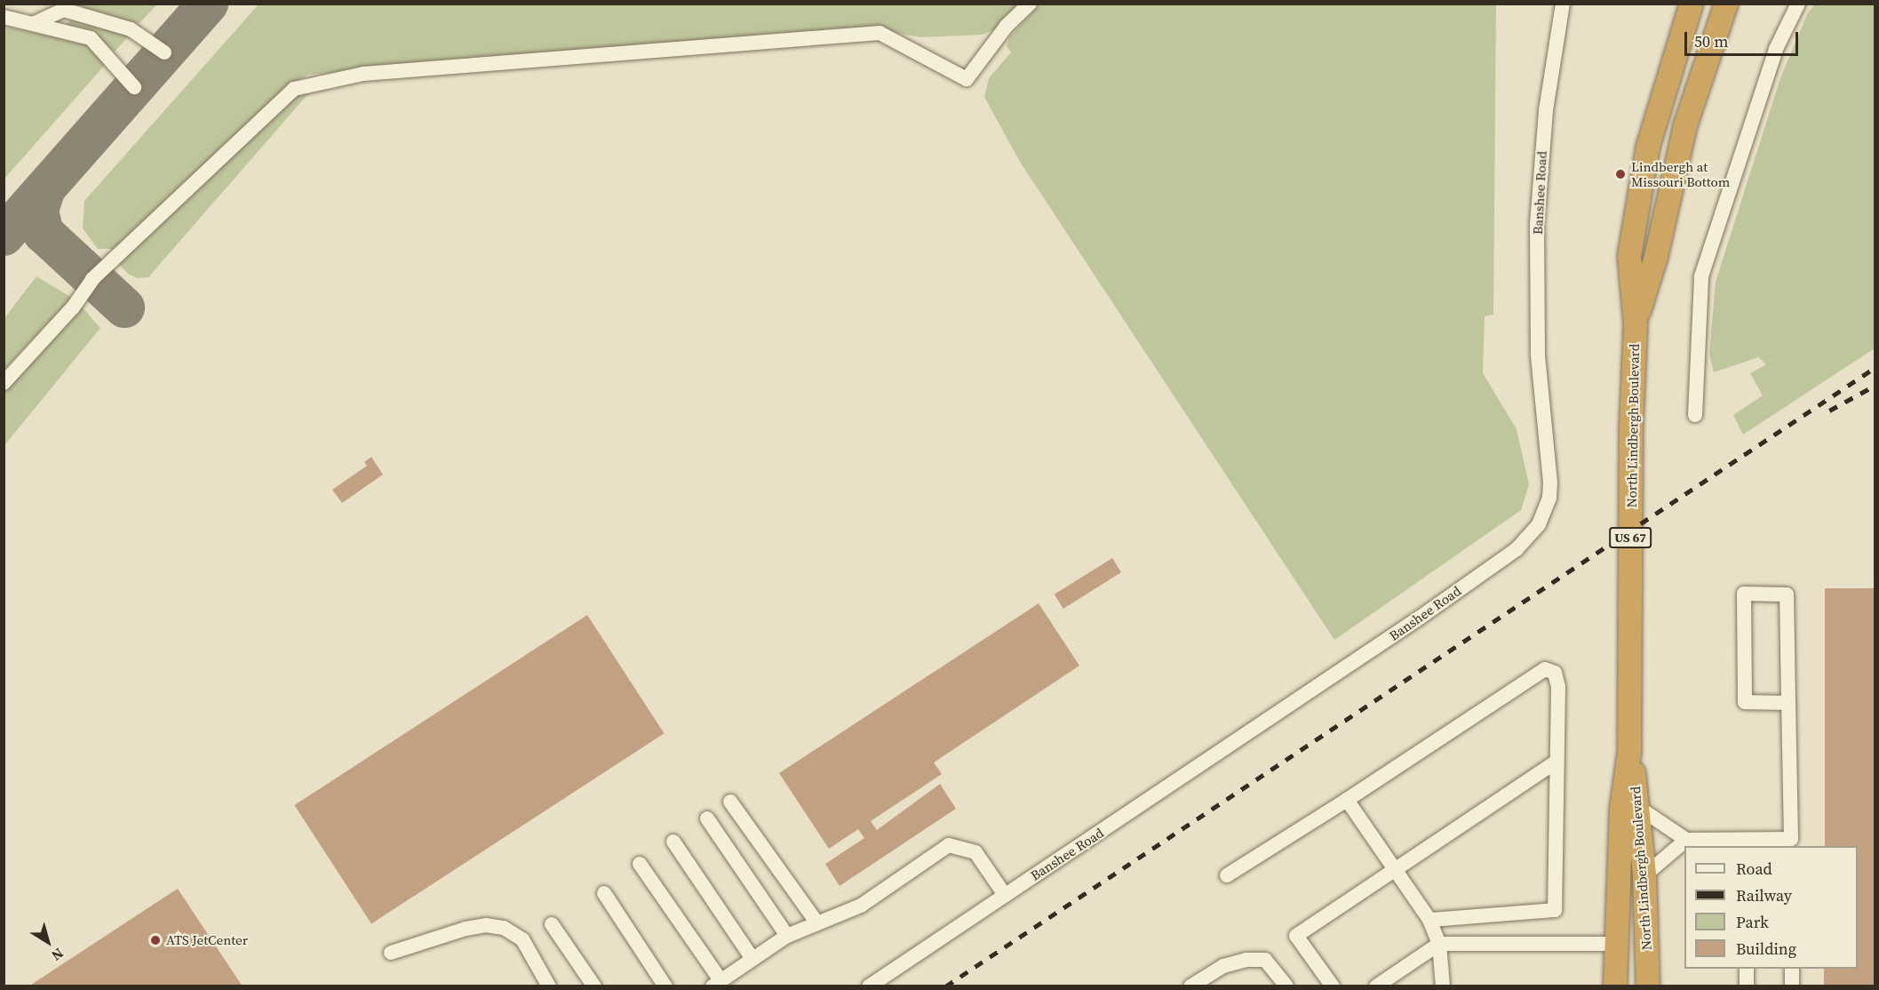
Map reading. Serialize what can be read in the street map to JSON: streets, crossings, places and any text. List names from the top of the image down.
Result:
{
  "streets": {
    "highway": ["North Lindbergh Boulevard", "US 67"],
    "street": ["Banshee Road"]
  },
  "places": ["Lindbergh at Missouri Bottom", "ATS JetCenter"],
  "legend": [
    "Road",
    "Railway",
    "Park",
    "Building"
  ],
  "scale_bar": "50 m",
  "north": "bottom right"
}
